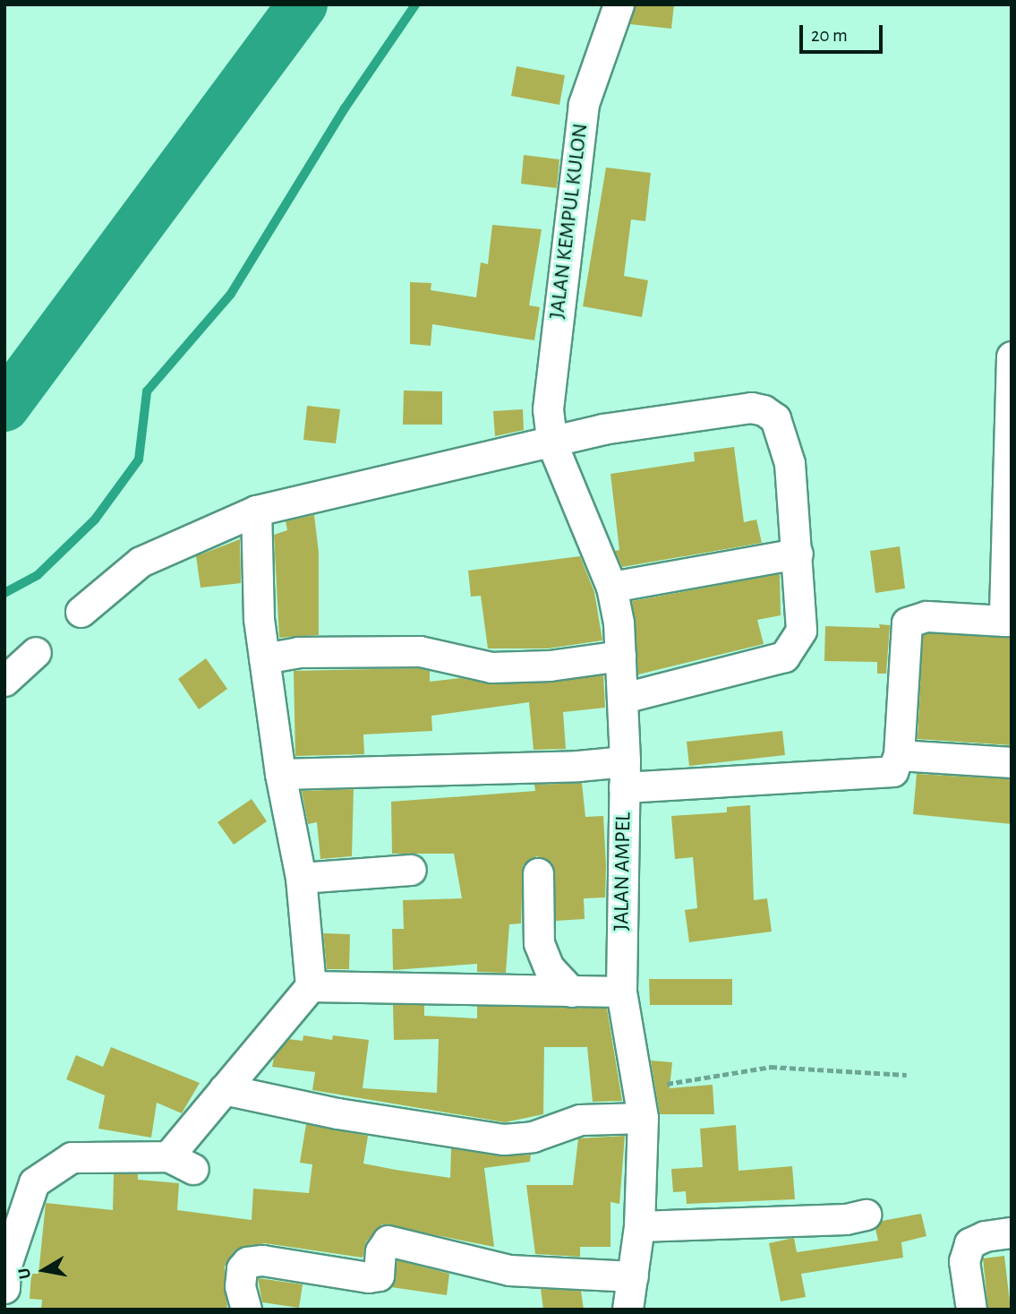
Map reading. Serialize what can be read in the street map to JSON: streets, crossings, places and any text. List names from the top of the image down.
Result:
{
  "streets": {
    "street": ["JALAN KEMPUL KULON", "JALAN AMPEL"]
  },
  "crossings": [
    ["JALAN KEMPUL KULON", "JALAN AMPEL"]
  ],
  "scale_bar": "20 m",
  "north": "left"
}
